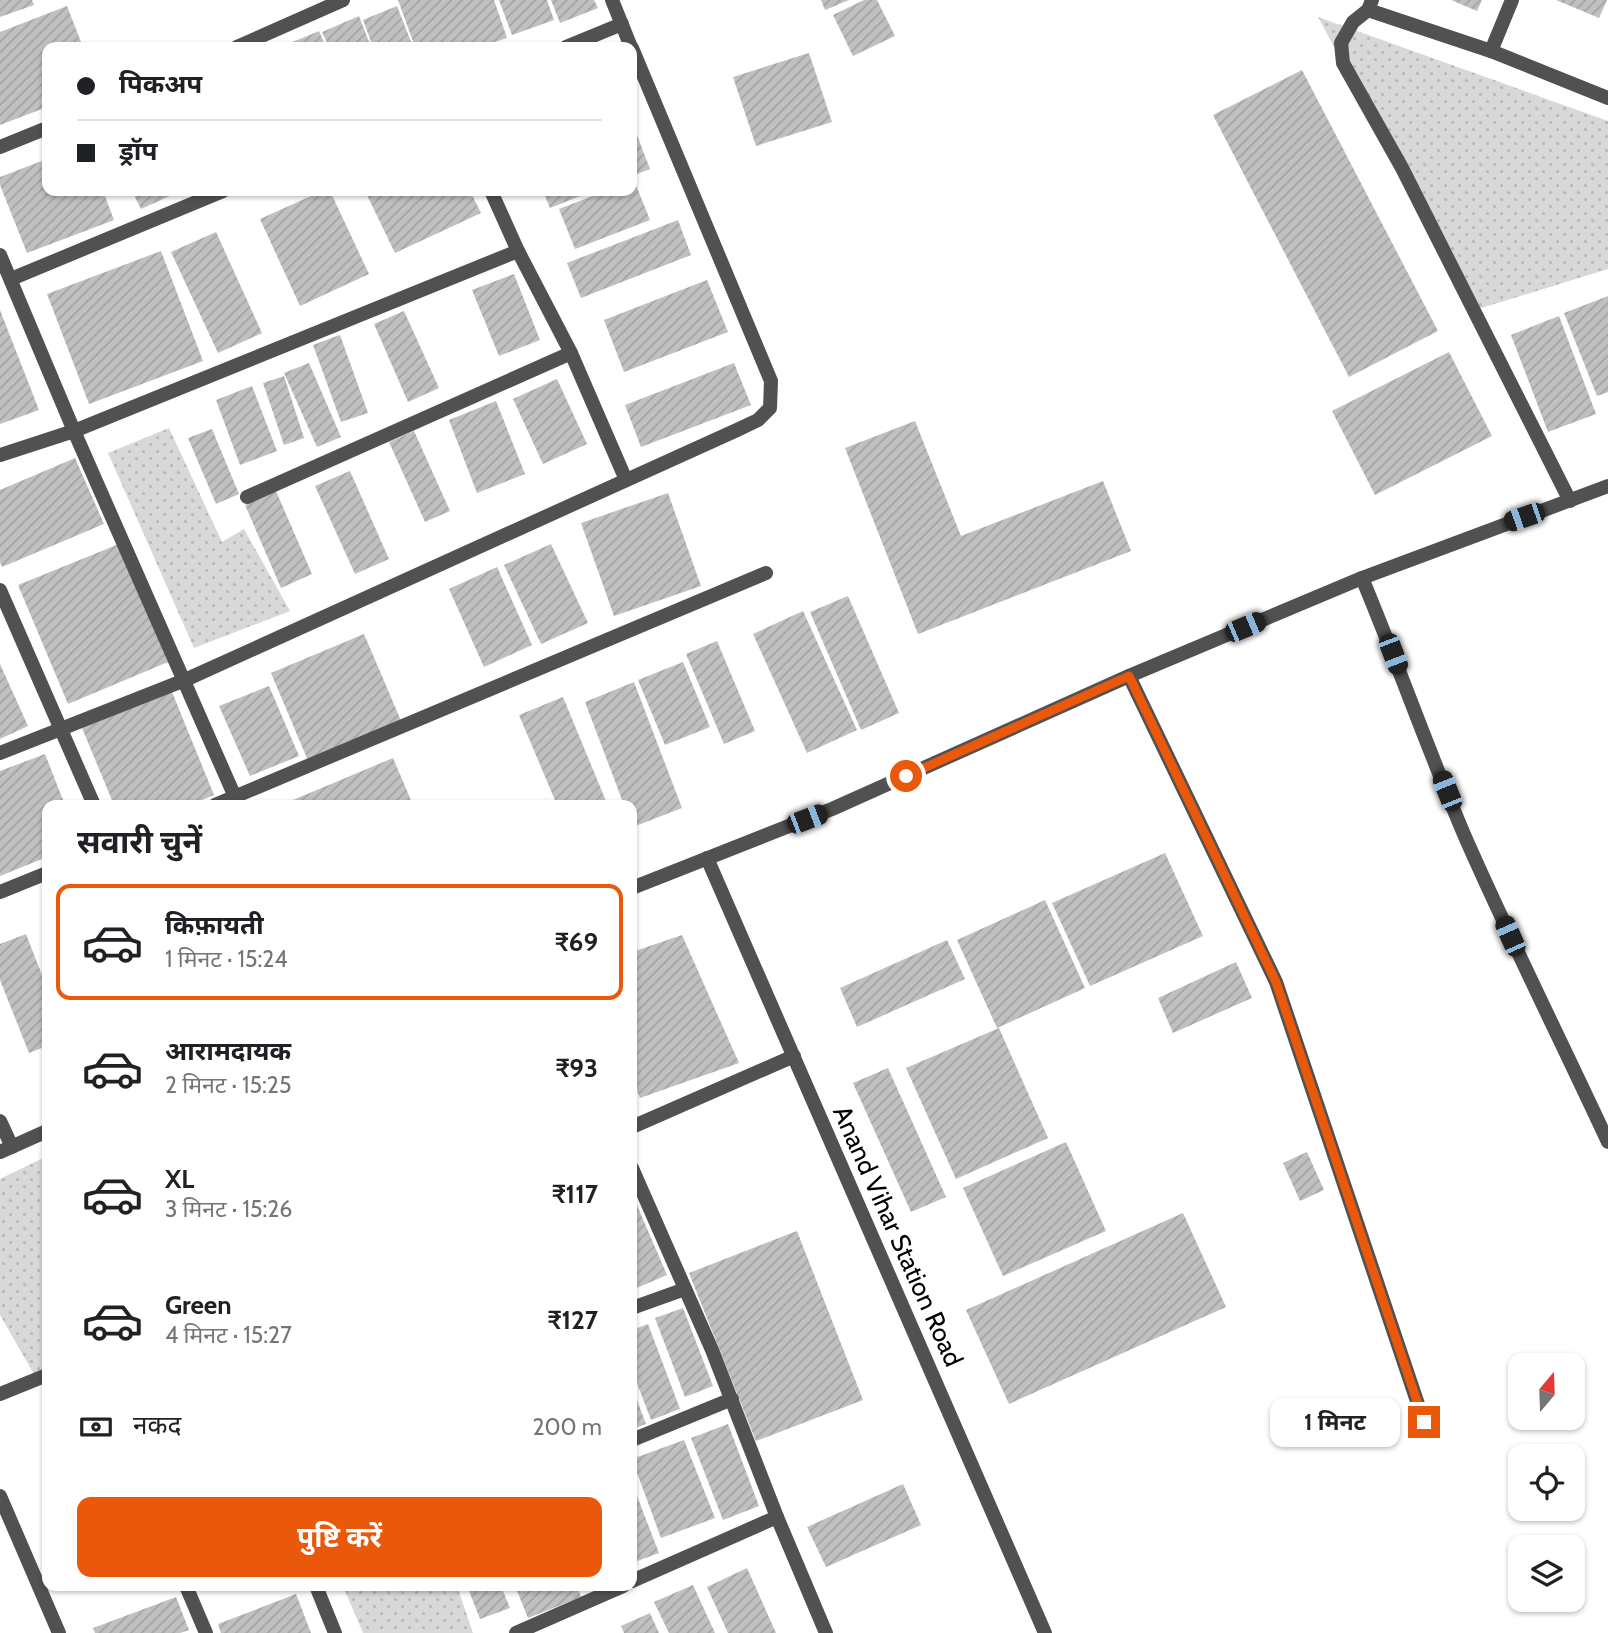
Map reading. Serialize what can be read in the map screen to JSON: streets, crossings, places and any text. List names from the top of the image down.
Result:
{
  "streets": {
    "street": ["Anand Vihar Station Road"]
  },
  "north": "top",
  "page": {
    "banner": ["पिकअप", "ड्रॉप"],
    "heading": "सवारी चुनें",
    "list": [
      {
        "name": "किफ़ायती",
        "note": "1 मिनट · 15:24",
        "value": "₹69"
      },
      {
        "name": "आरामदायक",
        "note": "2 मिनट · 15:25",
        "value": "₹93"
      },
      {
        "name": "XL",
        "note": "3 मिनट · 15:26",
        "value": "₹117"
      },
      {
        "name": "Green",
        "note": "4 मिनट · 15:27",
        "value": "₹127"
      }
    ],
    "pay": ["नकद", "200 m"],
    "bubble": "1 मिनट",
    "buttons": "पुष्टि करें"
  }
}
